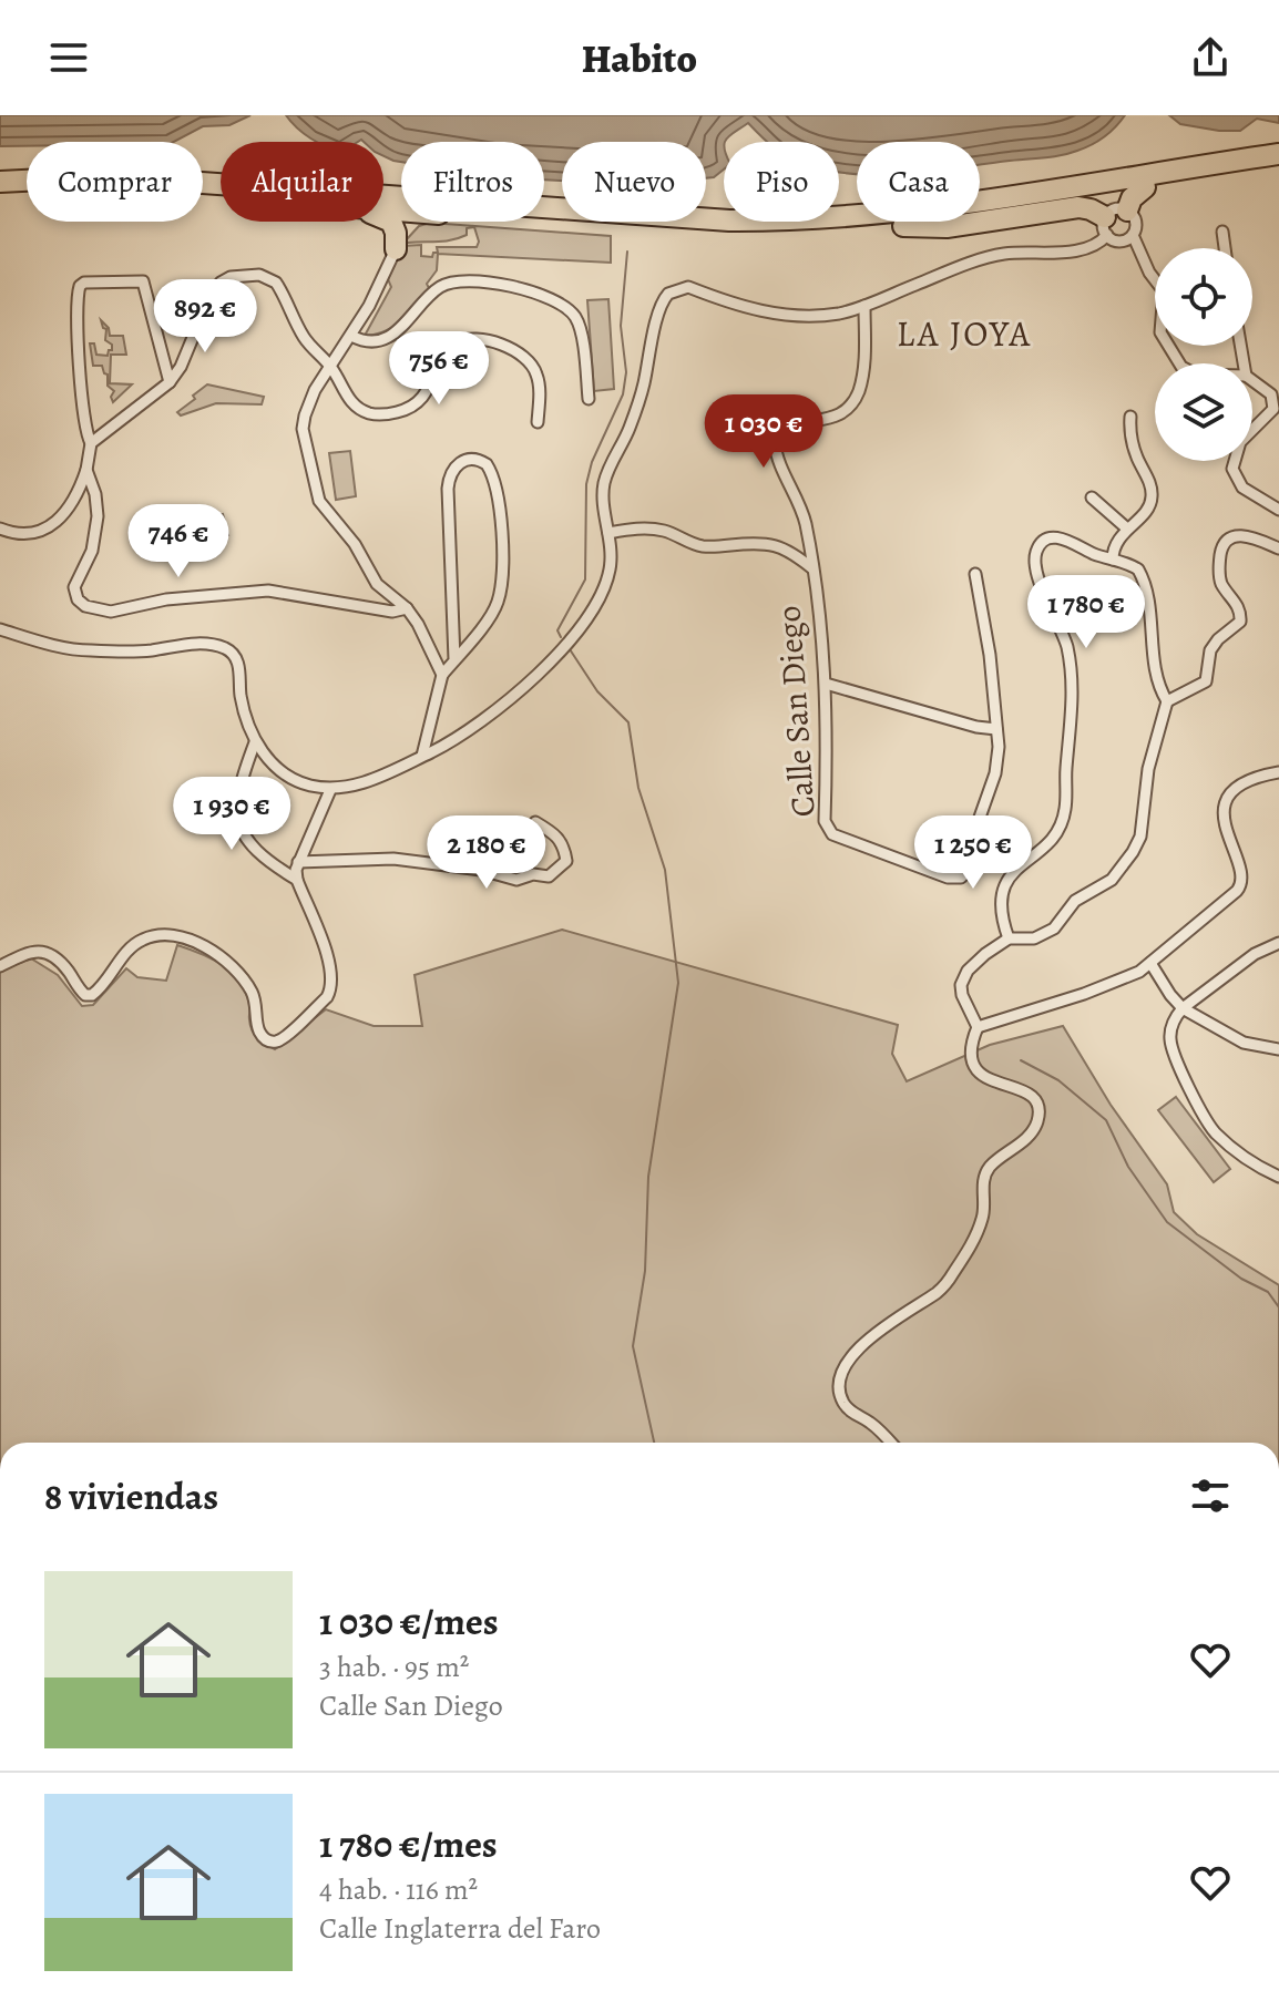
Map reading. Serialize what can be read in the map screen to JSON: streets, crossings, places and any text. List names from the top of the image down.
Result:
{
  "streets": {
    "street": ["Calle San Diego"]
  },
  "districts": ["LA JOYA"],
  "page": {
    "header": "Habito",
    "chip": [
      "Comprar",
      "Alquilar",
      "Filtros",
      "Nuevo",
      "Piso",
      "Casa"
    ],
    "price": [
      "892 €",
      "756 €",
      "1 030 €",
      "746 €",
      "1 780 €",
      "1 930 €",
      "2 180 €",
      "1 250 €"
    ],
    "heading": "8 viviendas",
    "list": [
      {
        "name": "1 030 €/mes",
        "note": "3 hab. · 95 m² · Calle San Diego"
      },
      {
        "name": "1 780 €/mes",
        "note": "4 hab. · 116 m² · Calle Inglaterra del Faro"
      }
    ]
  }
}
